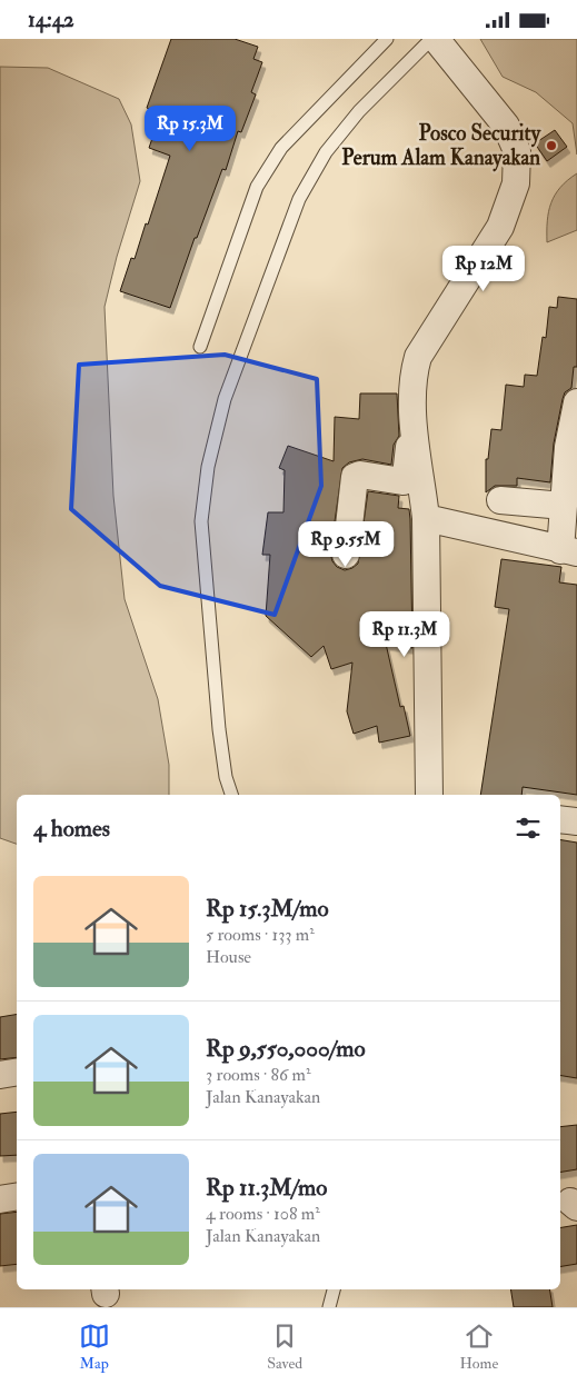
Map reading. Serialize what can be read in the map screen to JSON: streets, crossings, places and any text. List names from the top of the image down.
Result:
{
  "places": ["Posco Security Perum Alam Kanayakan"],
  "page": {
    "status": "14:42",
    "price": [
      "Rp 15.3M",
      "Rp 12M",
      "Rp 9.55M",
      "Rp 11.3M"
    ],
    "heading": "4 homes",
    "list": [
      {
        "name": "Rp 15.3M/mo",
        "note": "5 rooms · 133 m² · House"
      },
      {
        "name": "Rp 9,550,000/mo",
        "note": "3 rooms · 86 m² · Jalan Kanayakan"
      },
      {
        "name": "Rp 11.3M/mo",
        "note": "4 rooms · 108 m² · Jalan Kanayakan"
      }
    ],
    "tabs": ["Map", "Saved", "Home"]
  }
}
